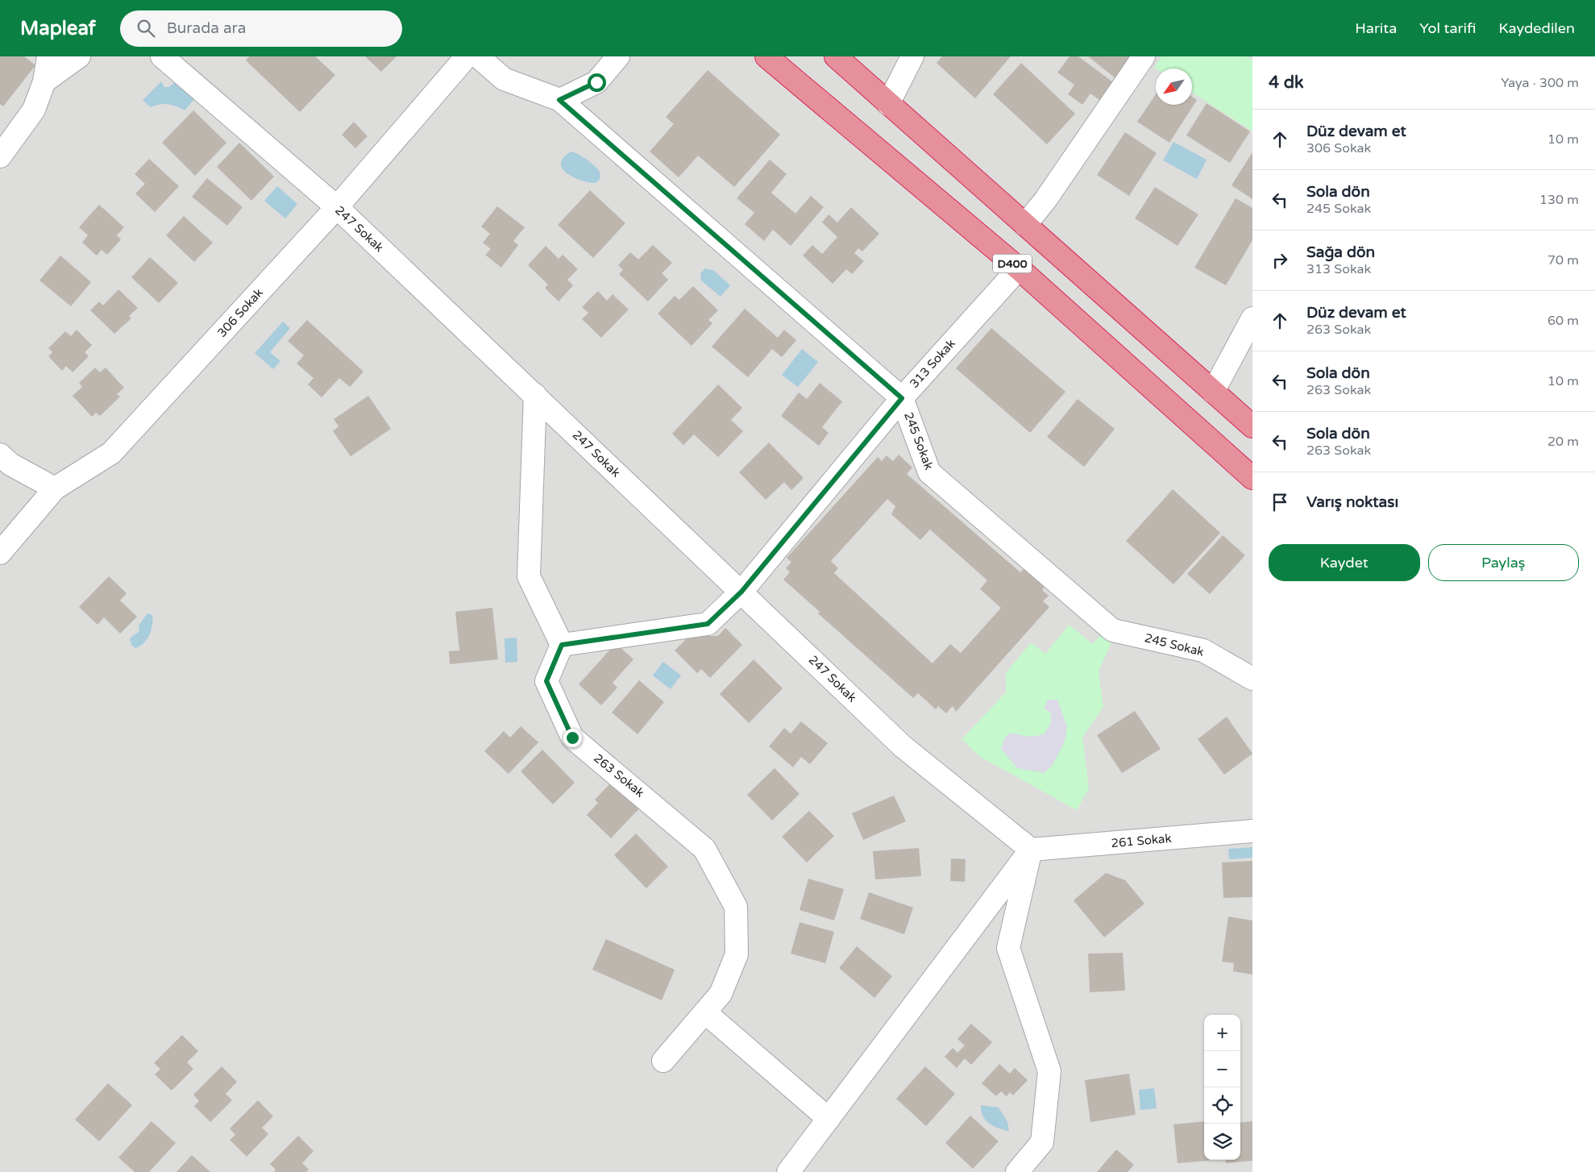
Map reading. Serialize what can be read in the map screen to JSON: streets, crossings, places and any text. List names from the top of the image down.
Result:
{
  "streets": {
    "highway": ["D400"],
    "street": [
      "247 Sokak",
      "306 Sokak",
      "313 Sokak",
      "245 Sokak",
      "263 Sokak",
      "261 Sokak"
    ]
  },
  "crossings": [
    ["247 Sokak", "306 Sokak"],
    ["247 Sokak", "313 Sokak"],
    ["247 Sokak", "261 Sokak"],
    ["D400", "313 Sokak"],
    ["313 Sokak", "245 Sokak"]
  ],
  "north": "bottom left",
  "page": {
    "header": "Mapleaf",
    "search": "Burada ara",
    "nav": ["Harita", "Yol tarifi", "Kaydedilen"],
    "heading": ["4 dk", "Yaya · 300 m"],
    "list": [
      ["Düz devam et", "306 Sokak", "10 m"],
      ["Sola dön", "245 Sokak", "130 m"],
      ["Sağa dön", "313 Sokak", "70 m"],
      ["Düz devam et", "263 Sokak", "60 m"],
      ["Sola dön", "263 Sokak", "10 m"],
      ["Sola dön", "263 Sokak", "20 m"],
      "Varış noktası"
    ],
    "buttons": ["Kaydet", "Paylaş"],
    "map_buttons": ["+", "−"]
  }
}
